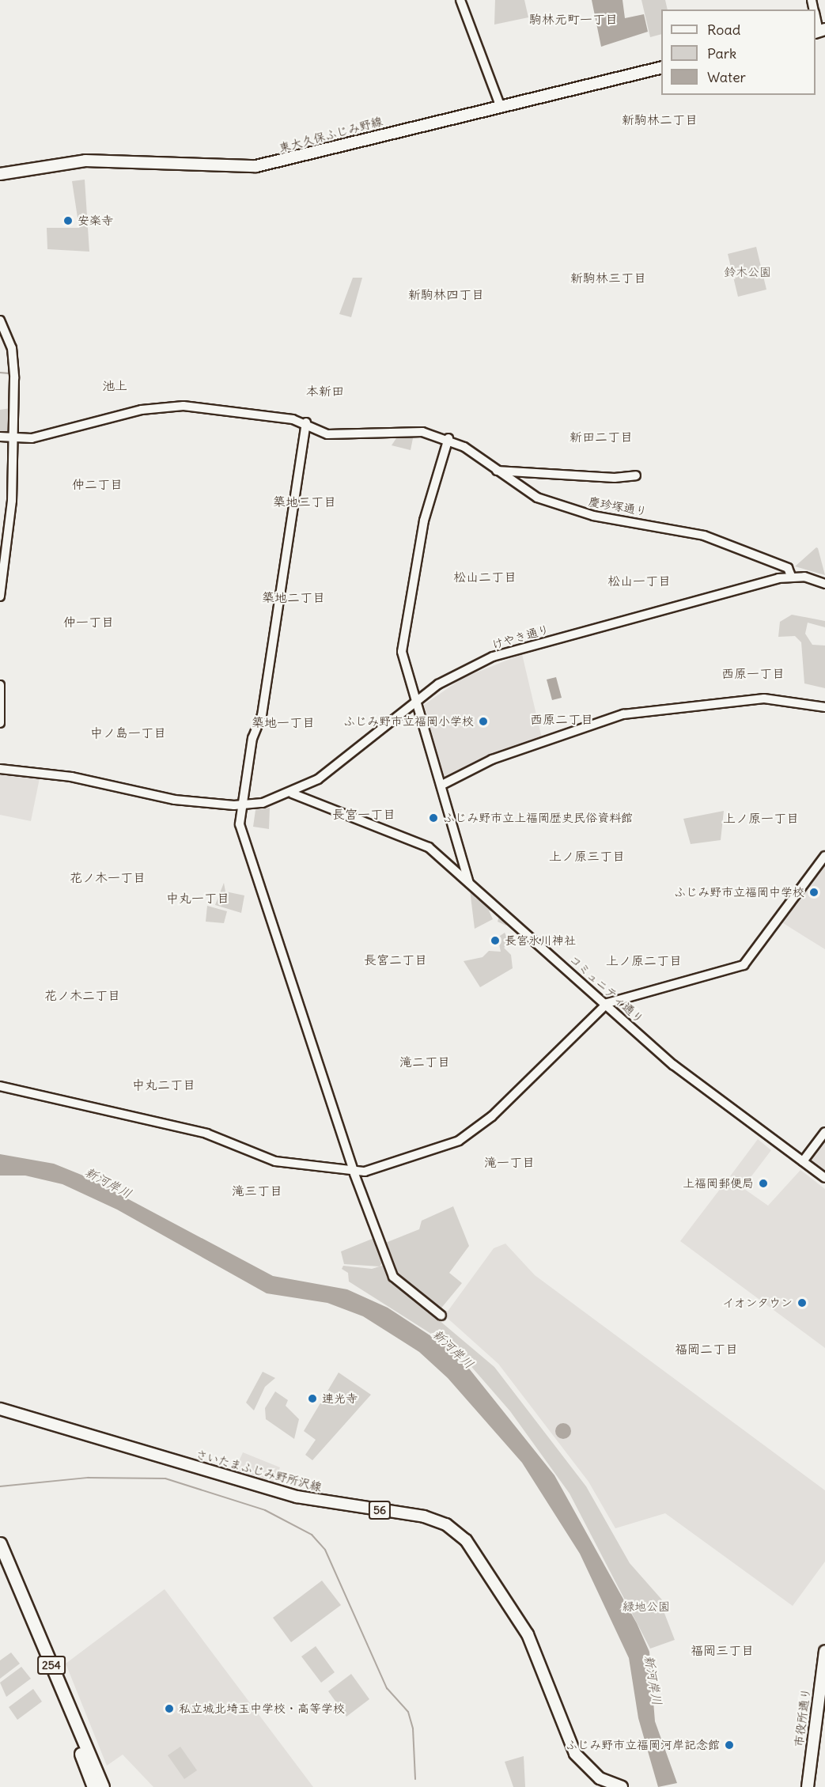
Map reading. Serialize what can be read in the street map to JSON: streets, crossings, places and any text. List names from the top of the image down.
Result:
{
  "streets": {
    "highway": ["254"],
    "main road": [
      "東大久保ふじみ野線",
      "さいたまふじみ野所沢線",
      "56",
      "市役所通り"
    ],
    "street": ["慶珍塚通り", "けやき通り", "コミュニティ通り"]
  },
  "crossings": [
    ["慶珍塚通り", "けやき通り"],
    ["けやき通り", "コミュニティ通り"]
  ],
  "districts": [
    "駒林元町一丁目",
    "新駒林二丁目",
    "新駒林三丁目",
    "新駒林四丁目",
    "池上",
    "本新田",
    "新田二丁目",
    "仲二丁目",
    "築地三丁目",
    "松山二丁目",
    "松山一丁目",
    "築地二丁目",
    "仲一丁目",
    "西原一丁目",
    "西原二丁目",
    "築地一丁目",
    "中ノ島一丁目",
    "長宮一丁目",
    "上ノ原一丁目",
    "上ノ原三丁目",
    "花ノ木一丁目",
    "中丸一丁目",
    "長宮二丁目",
    "上ノ原二丁目",
    "花ノ木二丁目",
    "滝二丁目",
    "中丸二丁目",
    "滝一丁目",
    "滝三丁目",
    "福岡二丁目",
    "福岡三丁目"
  ],
  "water": ["新河岸川"],
  "parks": ["鈴木公園", "緑地公園"],
  "places": [
    "安楽寺",
    "ふじみ野市立福岡小学校",
    "ふじみ野市立上福岡歴史民俗資料館",
    "ふじみ野市立福岡中学校",
    "長宮氷川神社",
    "上福岡郵便局",
    "イオンタウン",
    "連光寺",
    "私立城北埼玉中学校・高等学校",
    "ふじみ野市立福岡河岸記念館"
  ],
  "legend": ["Road", "Park", "Water"]
}
